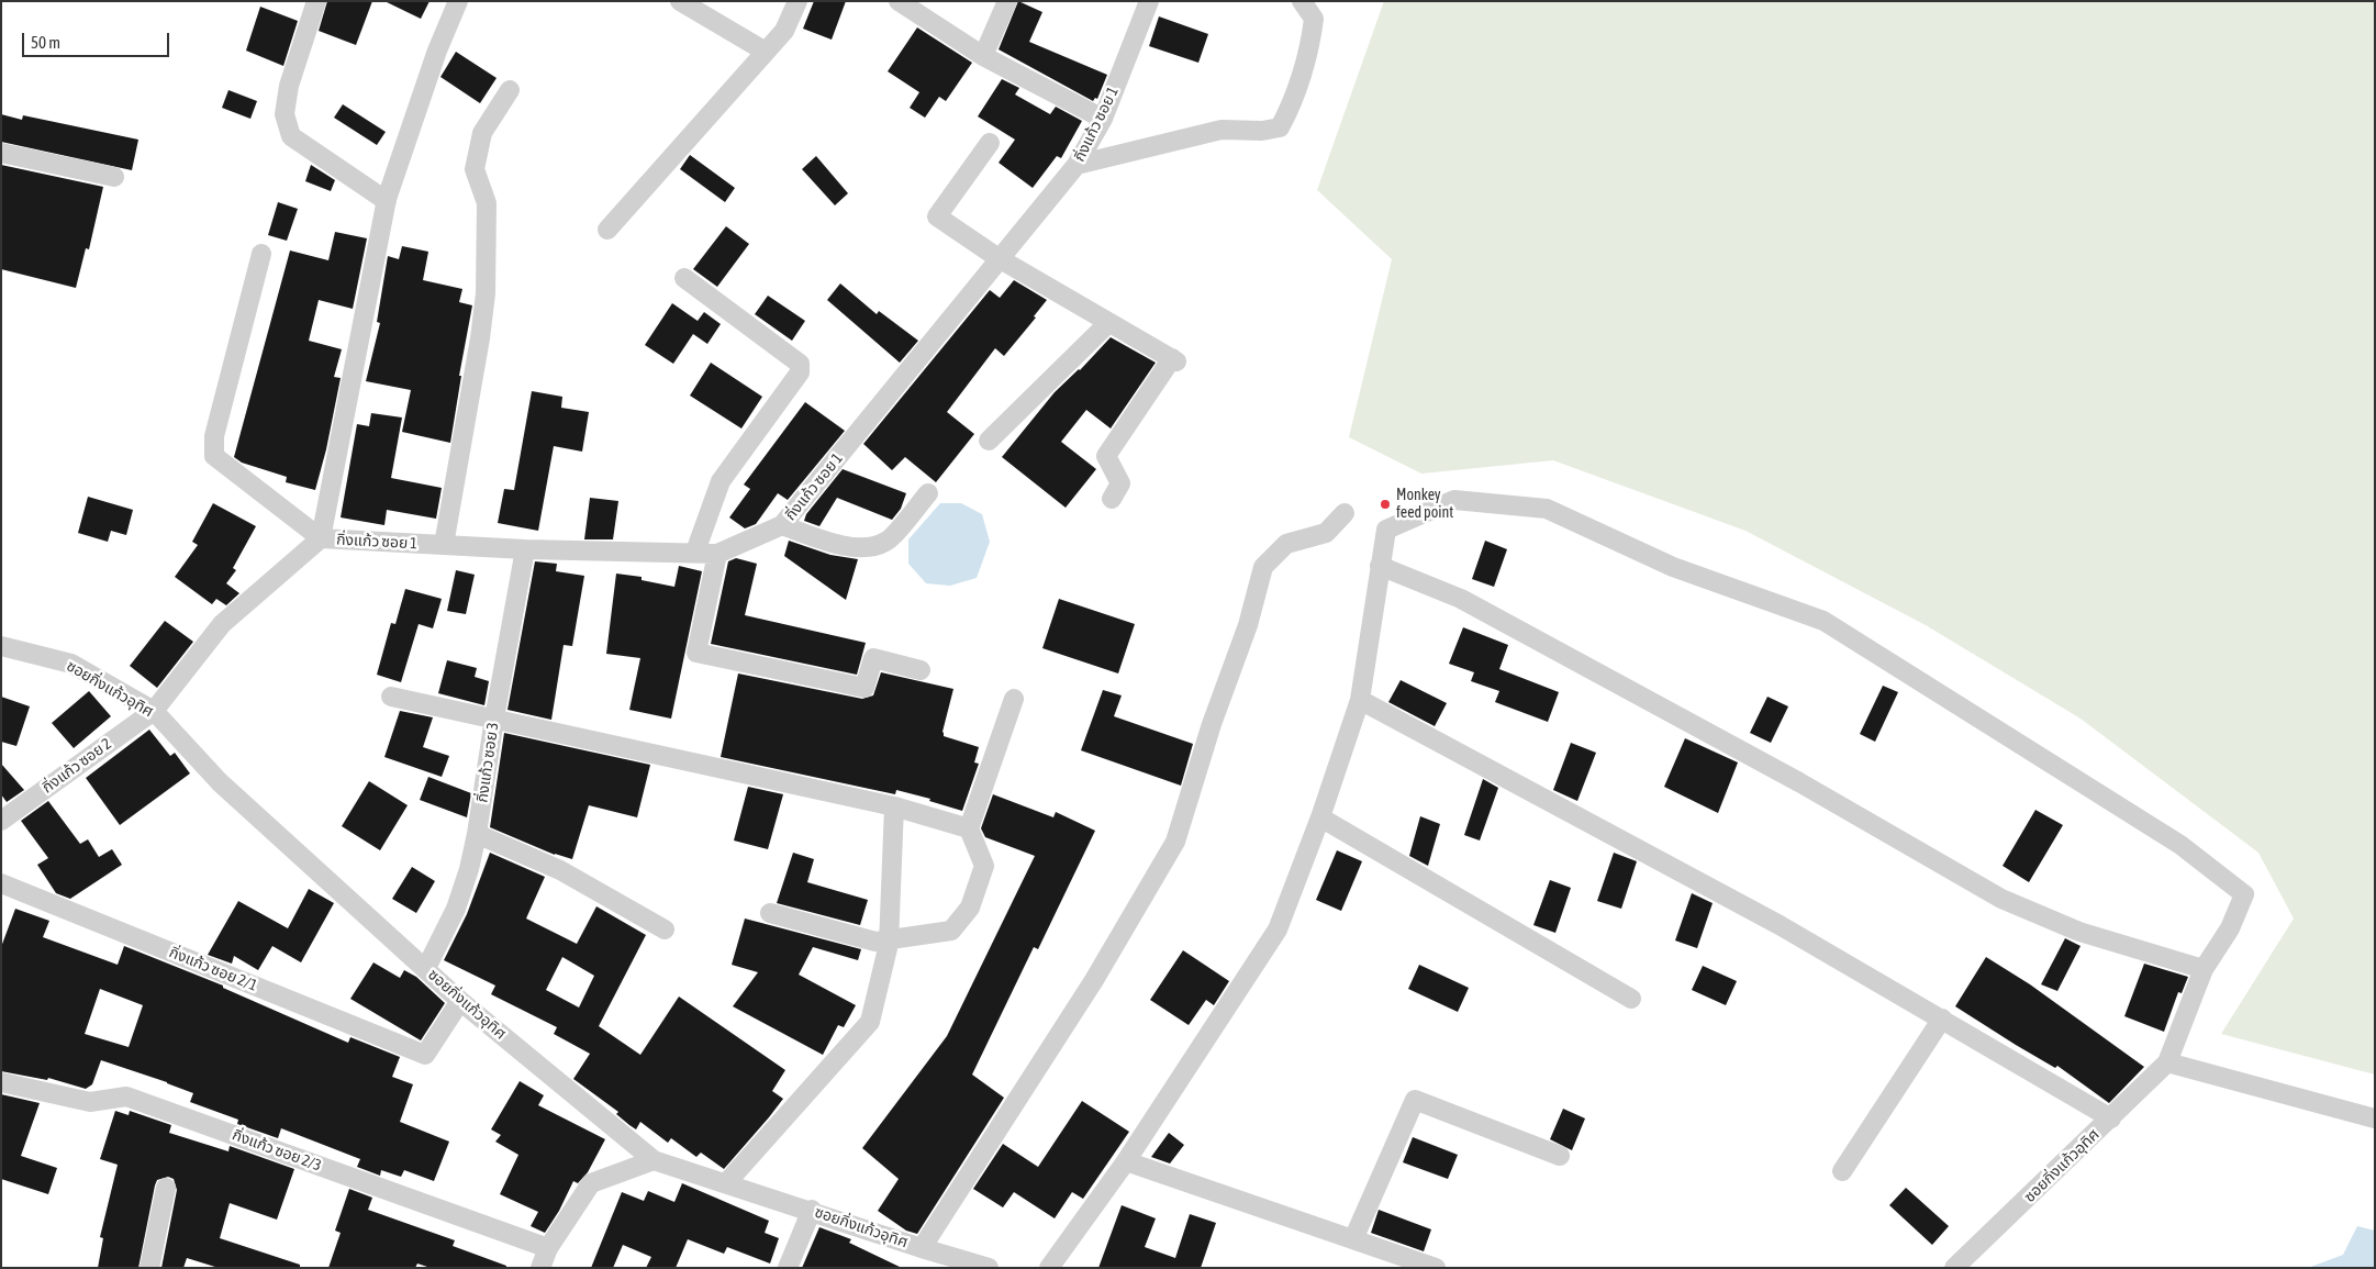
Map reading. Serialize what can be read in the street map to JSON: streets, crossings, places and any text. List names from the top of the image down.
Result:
{
  "streets": {
    "street": [
      "กิ่งแก้ว ซอย 1",
      "ซอยกิ่งแก้วอุทิศ",
      "กิ่งแก้ว ซอย 3",
      "กิ่งแก้ว ซอย 2",
      "กิ่งแก้ว ซอย 2/1",
      "กิ่งแก้ว ซอย 2/3"
    ]
  },
  "crossings": [
    ["กิ่งแก้ว ซอย 1", "ซอยกิ่งแก้วอุทิศ"],
    ["กิ่งแก้ว ซอย 1", "กิ่งแก้ว ซอย 3"],
    ["กิ่งแก้ว ซอย 1", "กิ่งแก้ว ซอย 2"],
    ["ซอยกิ่งแก้วอุทิศ", "กิ่งแก้ว ซอย 3"],
    ["ซอยกิ่งแก้วอุทิศ", "กิ่งแก้ว ซอย 2"],
    ["ซอยกิ่งแก้วอุทิศ", "กิ่งแก้ว ซอย 2/1"]
  ],
  "places": ["Monkey feed point"],
  "scale_bar": "50 m"
}
